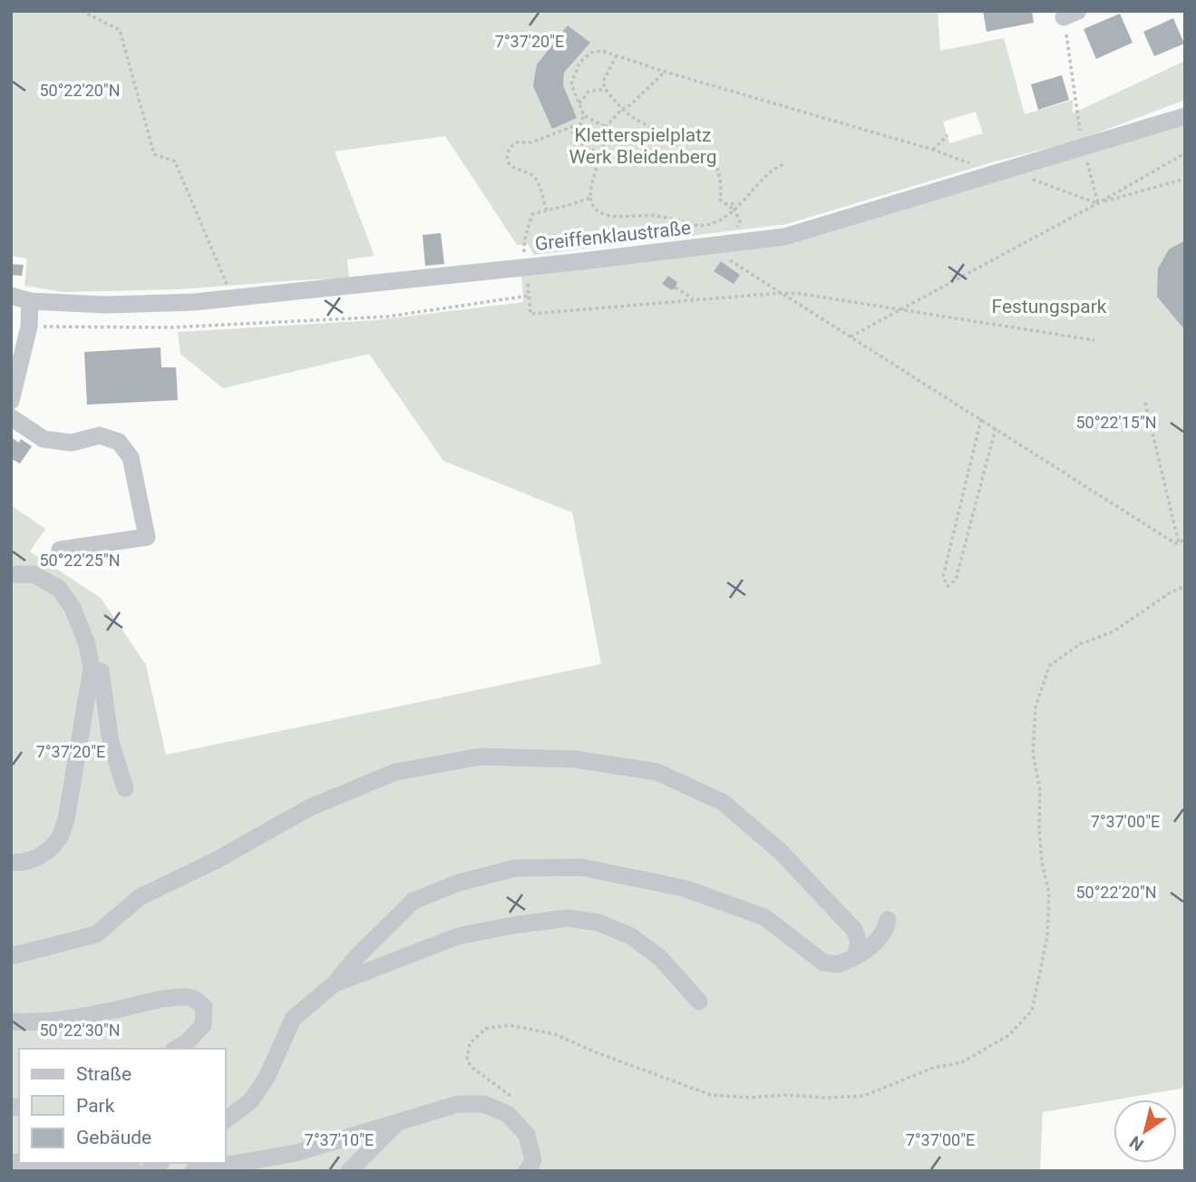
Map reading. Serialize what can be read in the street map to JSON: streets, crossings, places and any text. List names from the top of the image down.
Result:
{
  "streets": {
    "street": ["Greiffenklaustraße"]
  },
  "parks": ["Kletterspielplatz Werk Bleidenberg", "Festungspark"],
  "legend": ["Straße", "Park", "Gebäude"],
  "north": "bottom left",
  "coordinates": [
    "7°37'20\"E",
    "50°22'20\"N",
    "50°22'15\"N",
    "50°22'25\"N",
    "7°37'00\"E",
    "50°22'30\"N",
    "7°37'10\"E"
  ]
}
